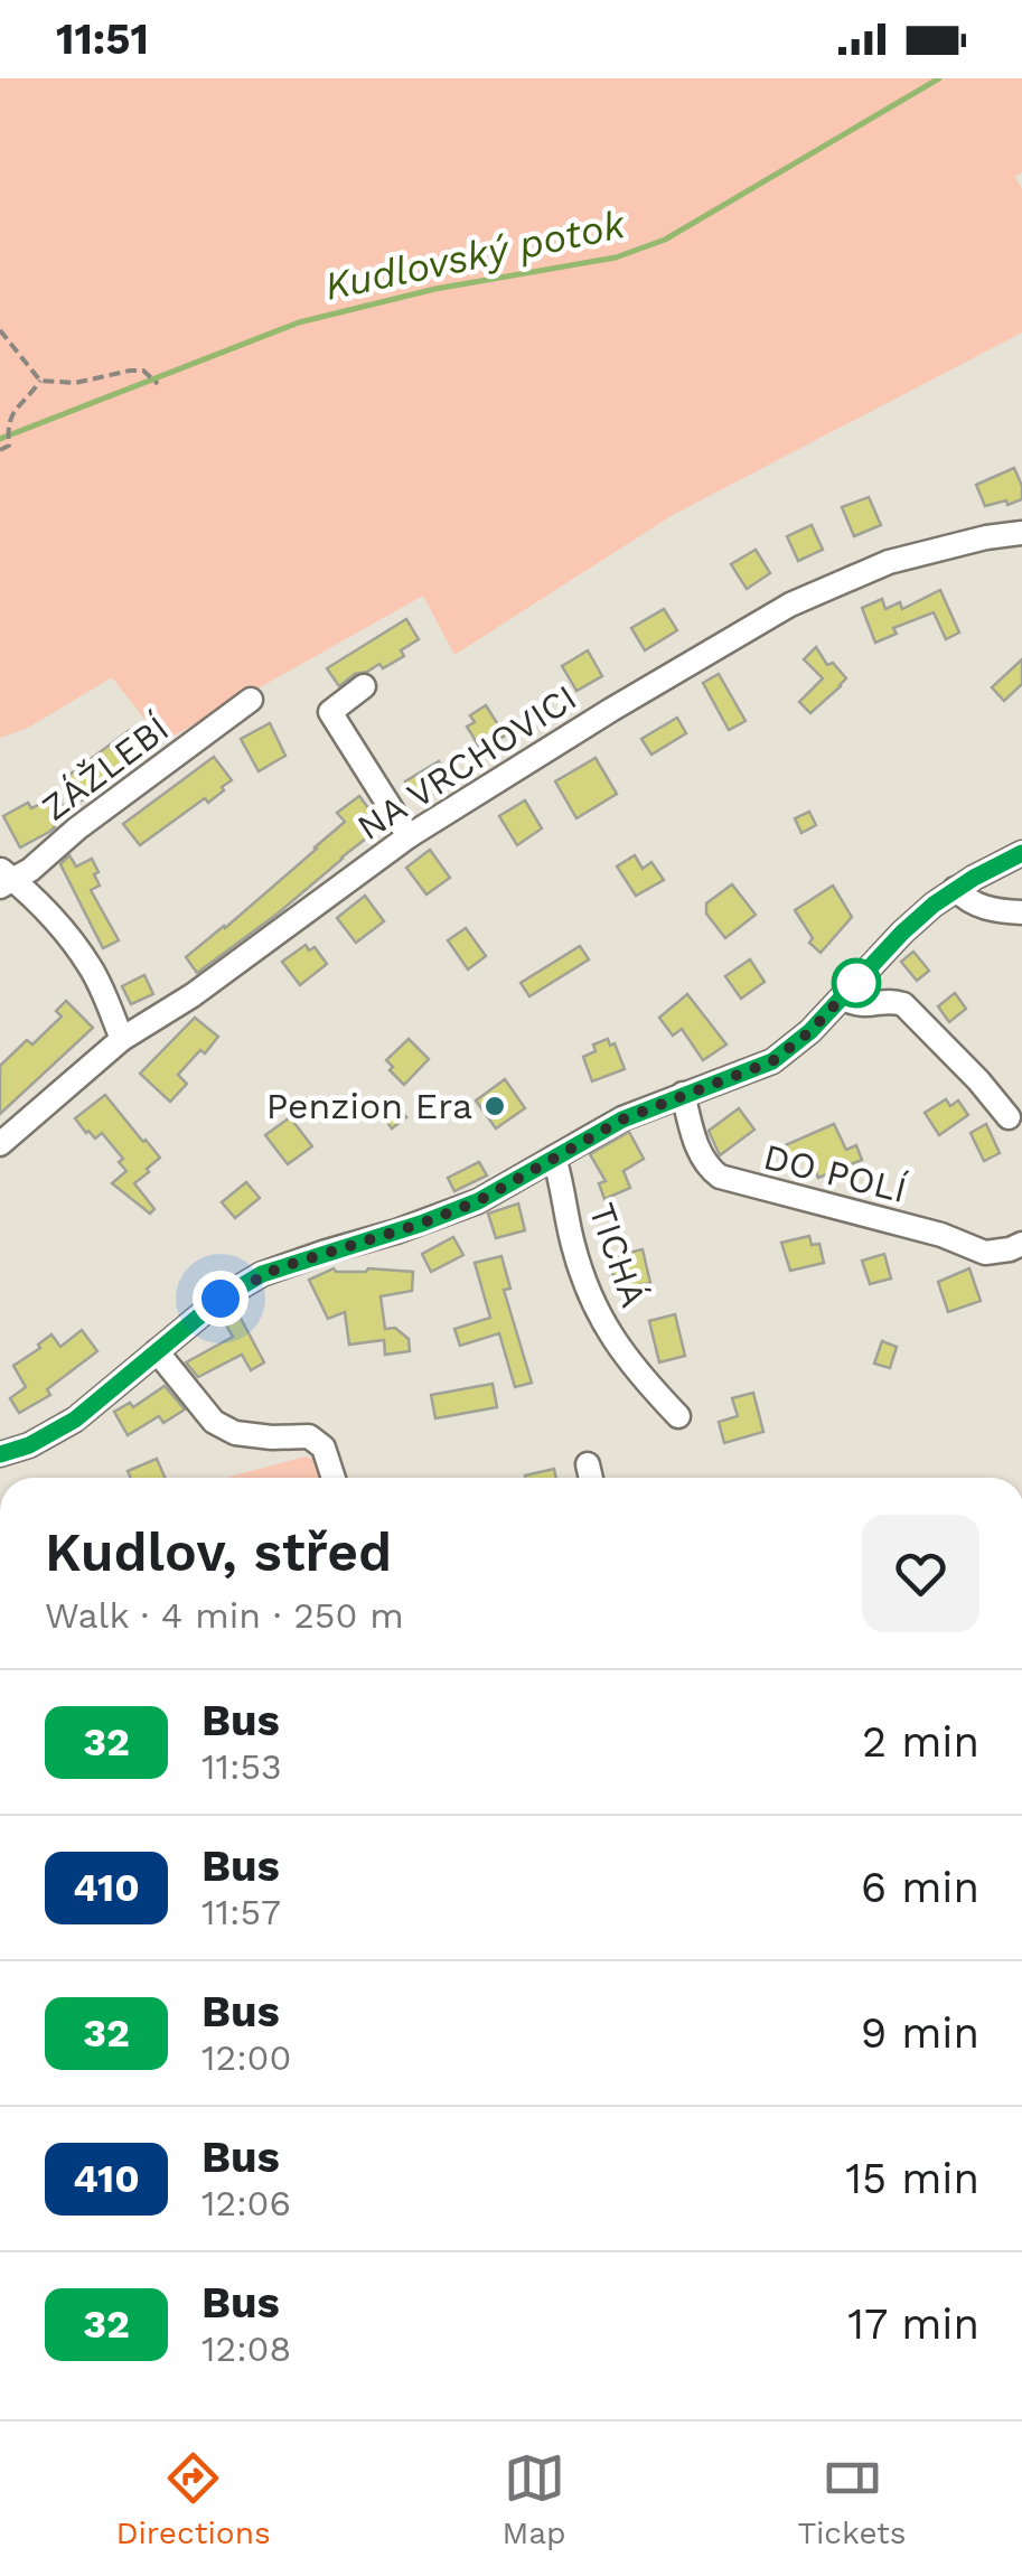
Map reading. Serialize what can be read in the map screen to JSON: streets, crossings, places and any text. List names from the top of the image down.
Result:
{
  "streets": {
    "street": [
      "NA VRCHOVICI",
      "ZÁŽLEBÍ",
      "DO POLÍ",
      "TICHÁ"
    ]
  },
  "water": ["Kudlovský potok"],
  "places": ["Penzion Era"],
  "lines": ["bus line 32"],
  "page": {
    "status": "11:51",
    "heading": ["Kudlov, střed", "Walk · 4 min · 250 m"],
    "list": [
      {
        "mark": "32",
        "name": "Bus",
        "note": "11:53",
        "value": "2 min"
      },
      {
        "mark": "410",
        "name": "Bus",
        "note": "11:57",
        "value": "6 min"
      },
      {
        "mark": "32",
        "name": "Bus",
        "note": "12:00",
        "value": "9 min"
      },
      {
        "mark": "410",
        "name": "Bus",
        "note": "12:06",
        "value": "15 min"
      },
      {
        "mark": "32",
        "name": "Bus",
        "note": "12:08",
        "value": "17 min"
      }
    ],
    "tabs": ["Directions", "Map", "Tickets"]
  }
}
